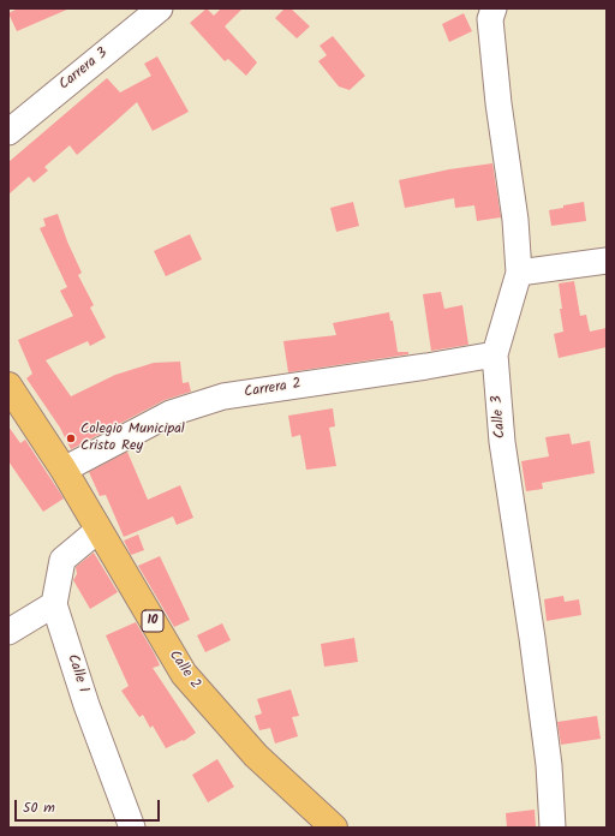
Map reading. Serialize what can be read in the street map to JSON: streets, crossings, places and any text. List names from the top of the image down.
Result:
{
  "streets": {
    "main road": ["10", "Calle 2"],
    "street": [
      "Carrera 3",
      "Carrera 2",
      "Calle 3",
      "Calle 1"
    ]
  },
  "crossings": [
    ["Carrera 2", "Calle 3"],
    ["Carrera 2", "Calle 2"],
    ["Calle 2", "Calle 1"]
  ],
  "places": ["Colegio Municipal Cristo Rey"],
  "scale_bar": "50 m"
}
